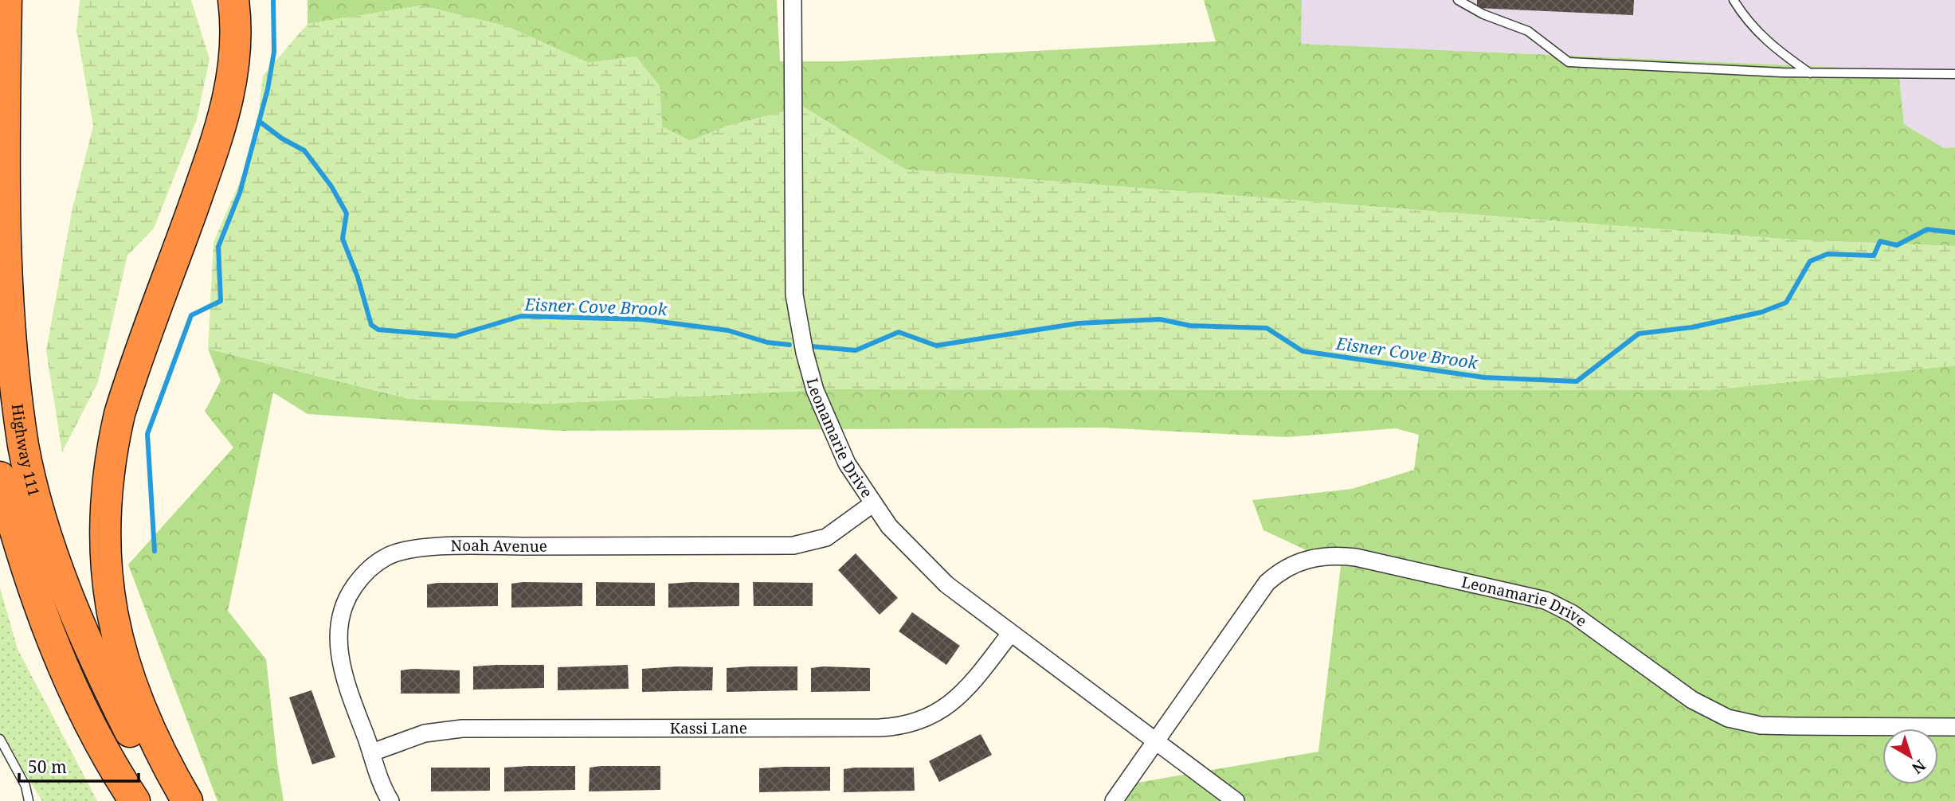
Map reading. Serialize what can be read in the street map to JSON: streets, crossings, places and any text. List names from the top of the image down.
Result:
{
  "streets": {
    "highway": ["Highway 111"],
    "street": ["Leonamarie Drive", "Noah Avenue", "Kassi Lane"]
  },
  "crossings": [
    ["Leonamarie Drive", "Noah Avenue"],
    ["Leonamarie Drive", "Kassi Lane"],
    ["Noah Avenue", "Kassi Lane"]
  ],
  "water": ["Eisner Cove Brook"],
  "scale_bar": "50 m",
  "north": "bottom right"
}
